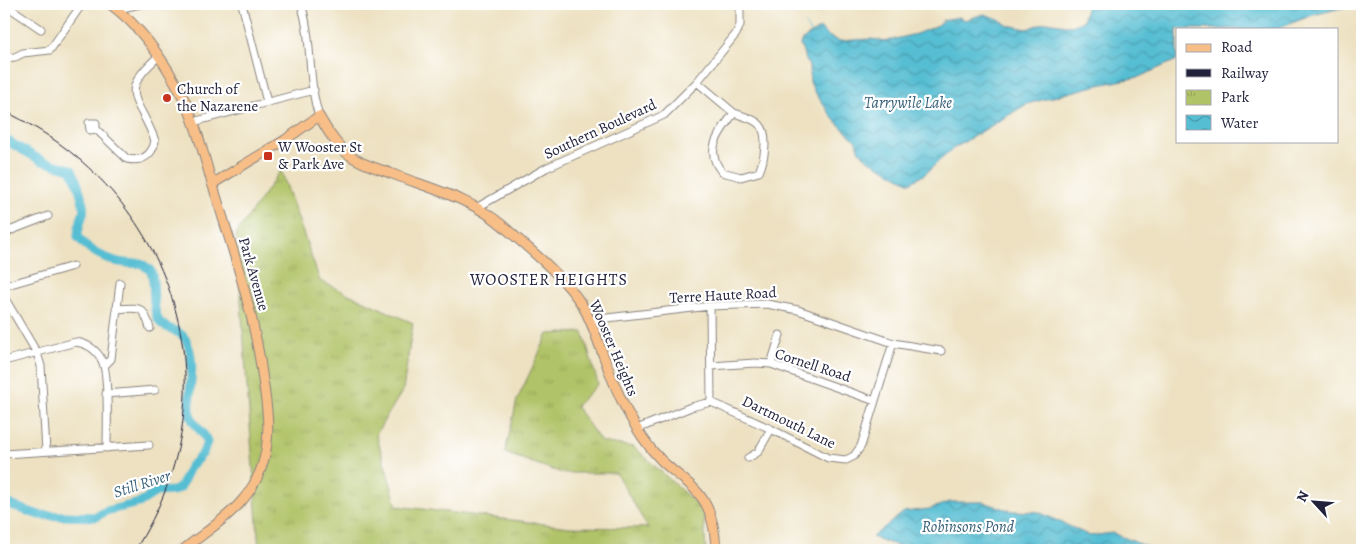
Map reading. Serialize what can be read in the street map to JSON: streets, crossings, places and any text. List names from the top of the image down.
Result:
{
  "streets": {
    "main road": ["Park Avenue", "Wooster Heights"],
    "street": [
      "Southern Boulevard",
      "Terre Haute Road",
      "Cornell Road",
      "Dartmouth Lane"
    ]
  },
  "crossings": [
    ["Southern Boulevard", "Wooster Heights"],
    ["Terre Haute Road", "Wooster Heights"],
    ["Terre Haute Road", "Dartmouth Lane"],
    ["Cornell Road", "Dartmouth Lane"]
  ],
  "districts": ["WOOSTER HEIGHTS"],
  "water": ["Tarrywile Lake", "Still River", "Robinsons Pond"],
  "places": {
    "other": ["Church of the Nazarene"],
    "transit": ["W Wooster St & Park Ave"]
  },
  "legend": [
    "Road",
    "Railway",
    "Park",
    "Water"
  ],
  "north": "top left"
}
